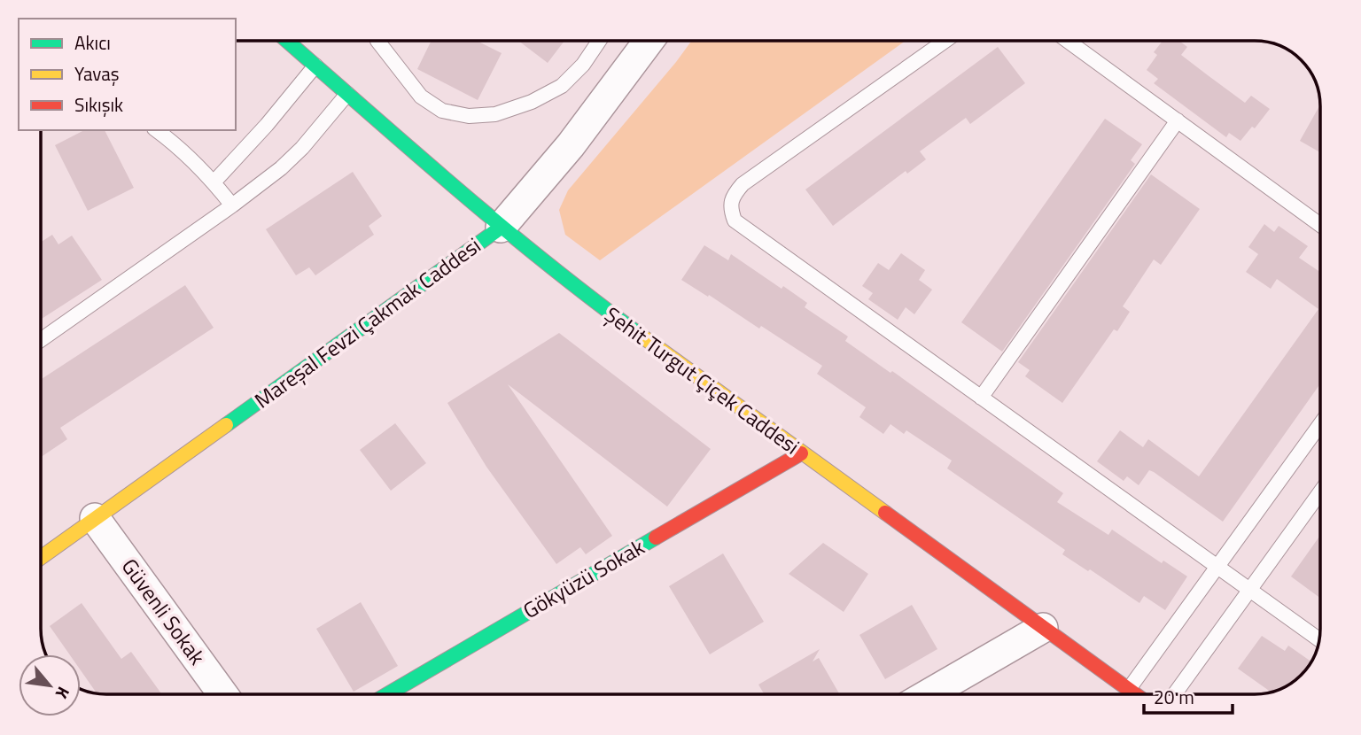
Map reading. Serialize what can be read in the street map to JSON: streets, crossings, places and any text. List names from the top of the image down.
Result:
{
  "streets": {
    "street": [
      "Mareşal Fevzi Çakmak Caddesi",
      "Şehit Turgut Çiçek Caddesi",
      "Gökyüzü Sokak",
      "Güvenli Sokak"
    ]
  },
  "crossings": [
    ["Mareşal Fevzi Çakmak Caddesi", "Şehit Turgut Çiçek Caddesi"],
    ["Mareşal Fevzi Çakmak Caddesi", "Güvenli Sokak"],
    ["Şehit Turgut Çiçek Caddesi", "Gökyüzü Sokak"]
  ],
  "legend": ["Akıcı", "Yavaş", "Sıkışık"],
  "scale_bar": "20 m",
  "north": "bottom right"
}
